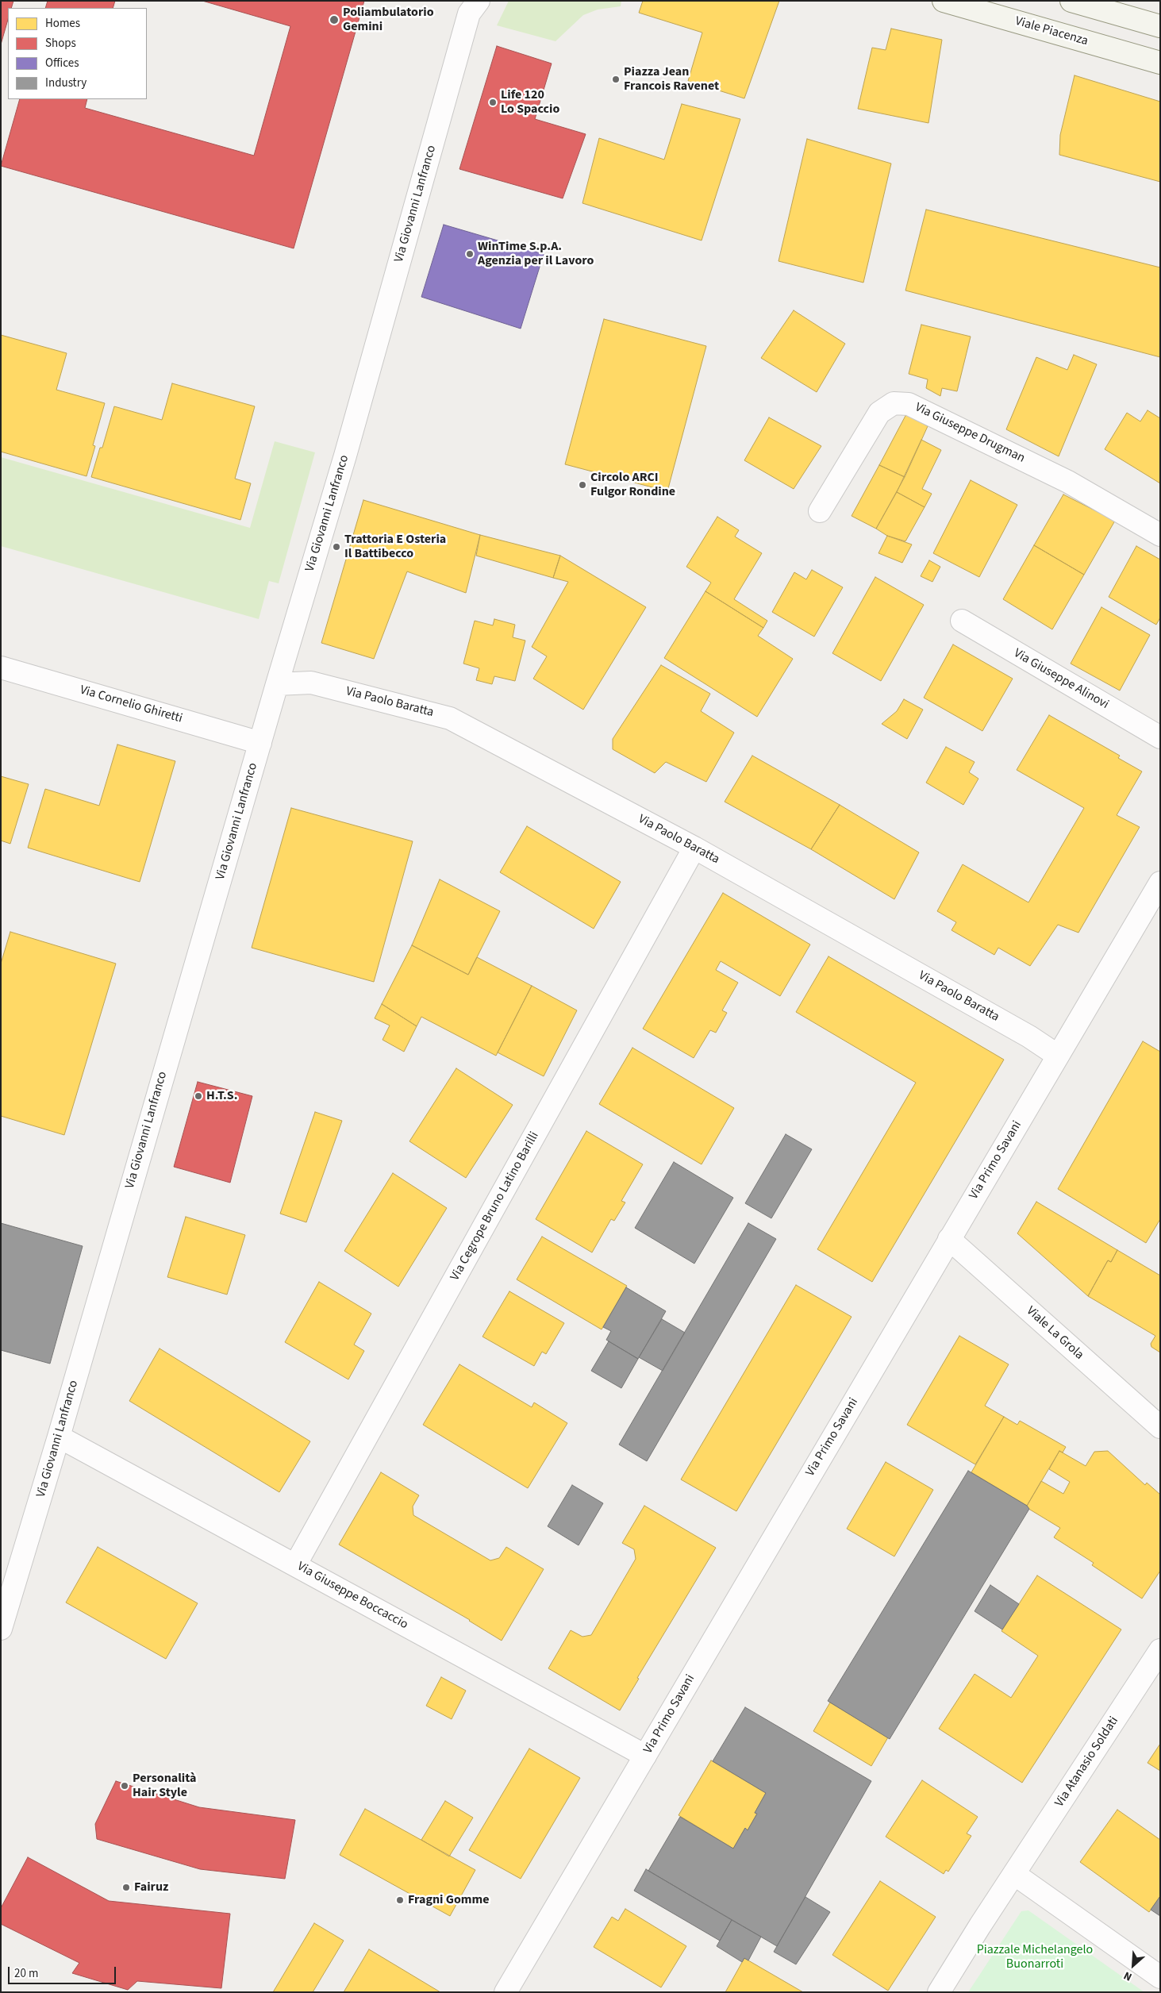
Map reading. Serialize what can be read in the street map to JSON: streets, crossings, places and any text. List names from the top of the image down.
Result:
{
  "streets": {
    "main road": ["Viale Piacenza"],
    "street": [
      "Via Giovanni Lanfranco",
      "Via Giuseppe Drugman",
      "Via Giuseppe Alinovi",
      "Via Paolo Baratta",
      "Via Cornelio Ghiretti",
      "Via Primo Savani",
      "Via Cegrope Bruno Latino Barilli",
      "Viale La Grola",
      "Via Giuseppe Boccaccio",
      "Via Atanasio Soldati"
    ]
  },
  "crossings": [
    ["Via Giovanni Lanfranco", "Via Paolo Baratta"],
    ["Via Giovanni Lanfranco", "Via Cornelio Ghiretti"],
    ["Via Giovanni Lanfranco", "Via Giuseppe Boccaccio"],
    ["Via Paolo Baratta", "Via Primo Savani"],
    ["Via Paolo Baratta", "Via Cegrope Bruno Latino Barilli"],
    ["Via Primo Savani", "Viale La Grola"],
    ["Via Primo Savani", "Via Giuseppe Boccaccio"],
    ["Via Cegrope Bruno Latino Barilli", "Via Giuseppe Boccaccio"]
  ],
  "parks": ["Piazzale Michelangelo Buonarroti"],
  "places": [
    "Poliambulatorio Gemini",
    "Piazza Jean Francois Ravenet",
    "Life 120 Lo Spaccio",
    "WinTime S.p.A. Agenzia per il Lavoro",
    "Circolo ARCI Fulgor Rondine",
    "Trattoria E Osteria Il Battibecco",
    "H.T.S.",
    "Personalità Hair Style",
    "Fairuz",
    "Fragni Gomme"
  ],
  "legend": [
    "Homes",
    "Shops",
    "Offices",
    "Industry"
  ],
  "scale_bar": "20 m",
  "north": "bottom left"
}
